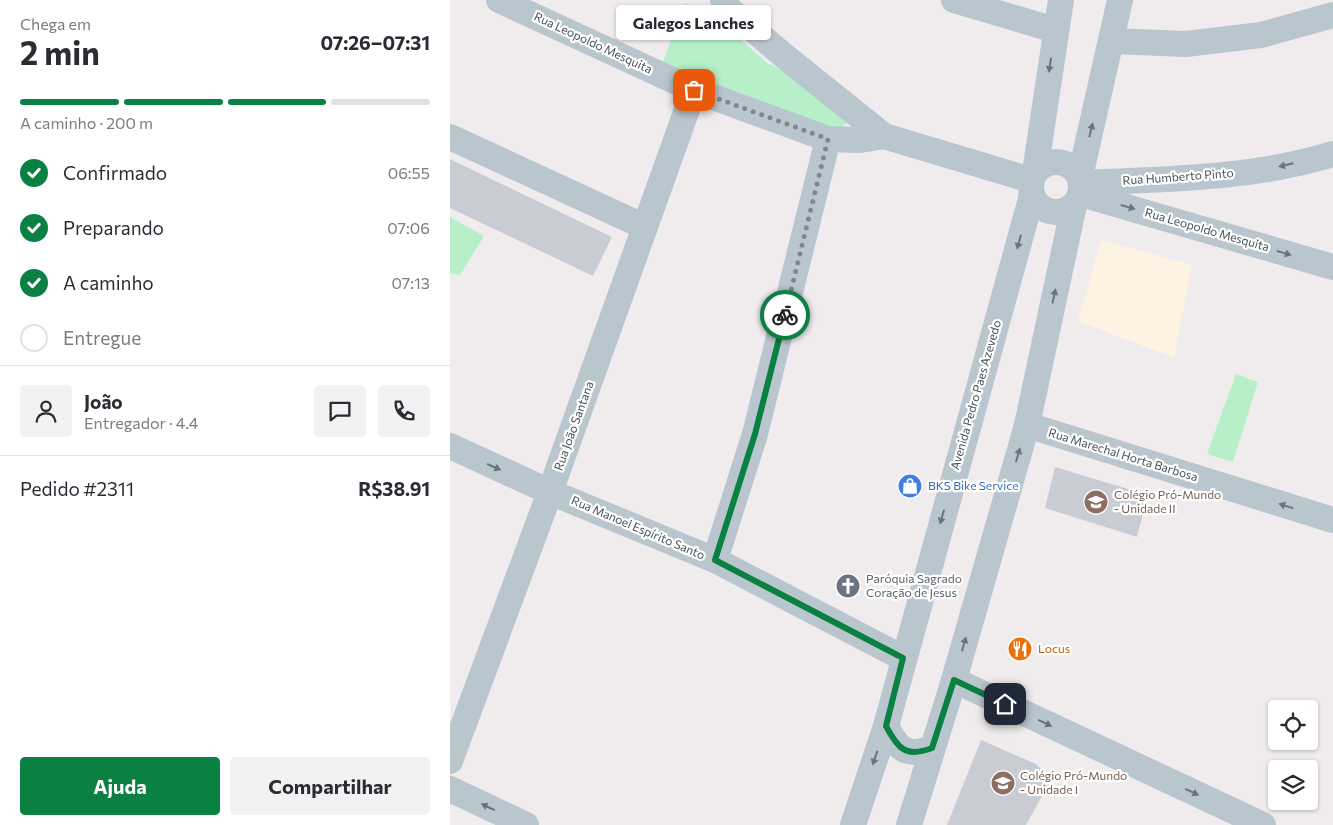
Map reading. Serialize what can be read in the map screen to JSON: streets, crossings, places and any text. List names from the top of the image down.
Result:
{
  "streets": {
    "street": [
      "Rua Leopoldo Mesquita",
      "Rua Humberto Pinto",
      "Avenida Pedro Paes Azevedo",
      "Rua João Santana",
      "Rua Marechal Horta Barbosa",
      "Rua Manoel Espírito Santo"
    ]
  },
  "crossings": [
    ["Rua Leopoldo Mesquita", "Rua Humberto Pinto"],
    ["Rua Leopoldo Mesquita", "Avenida Pedro Paes Azevedo"],
    ["Rua Leopoldo Mesquita", "Rua João Santana"],
    ["Rua Humberto Pinto", "Avenida Pedro Paes Azevedo"],
    ["Avenida Pedro Paes Azevedo", "Rua Manoel Espírito Santo"],
    ["Rua João Santana", "Rua Manoel Espírito Santo"]
  ],
  "one_way": ["Rua Marechal Horta Barbosa"],
  "places": {
    "other": ["Galegos Lanches"],
    "shop": ["BKS Bike Service"],
    "school or university": ["Colégio Pró-Mundo - Unidade II", "Colégio Pró-Mundo - Unidade I"],
    "church": ["Paróquia Sagrado Coração de Jesus"],
    "restaurant": ["Locus"]
  },
  "page": {
    "heading": ["2 min", "Chega em", "07:26–07:31"],
    "panel": [
      "João",
      "Entregador · 4.4",
      "Pedido #2311",
      "R$38.91"
    ],
    "bubble": "Galegos Lanches",
    "bar": "A caminho · 200 m",
    "list": [
      ["Confirmado", "06:55"],
      ["Preparando", "07:06"],
      ["A caminho", "07:13"],
      "Entregue"
    ],
    "buttons": ["Ajuda", "Compartilhar"]
  }
}
